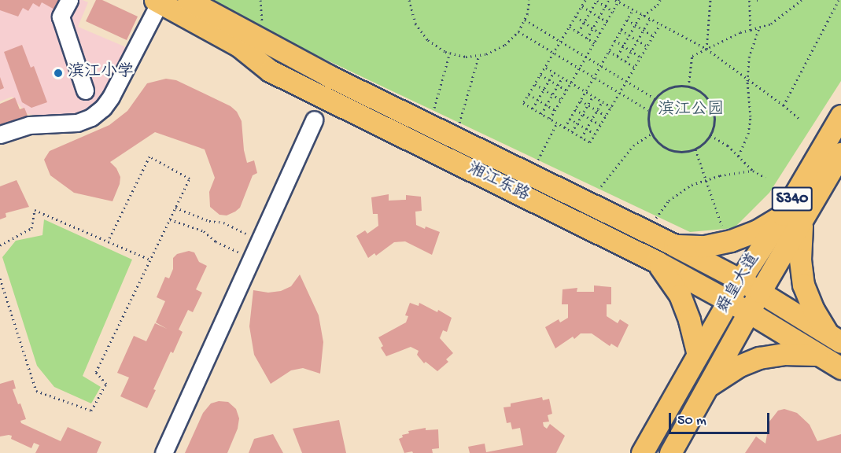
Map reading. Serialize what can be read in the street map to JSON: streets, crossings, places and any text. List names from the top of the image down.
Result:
{
  "streets": {
    "main road": ["湘江东路", "S340", "舜皇大道"]
  },
  "crossings": [
    ["湘江东路", "舜皇大道"]
  ],
  "parks": ["滨江公园"],
  "places": ["滨江小学"],
  "scale_bar": "50 m"
}
